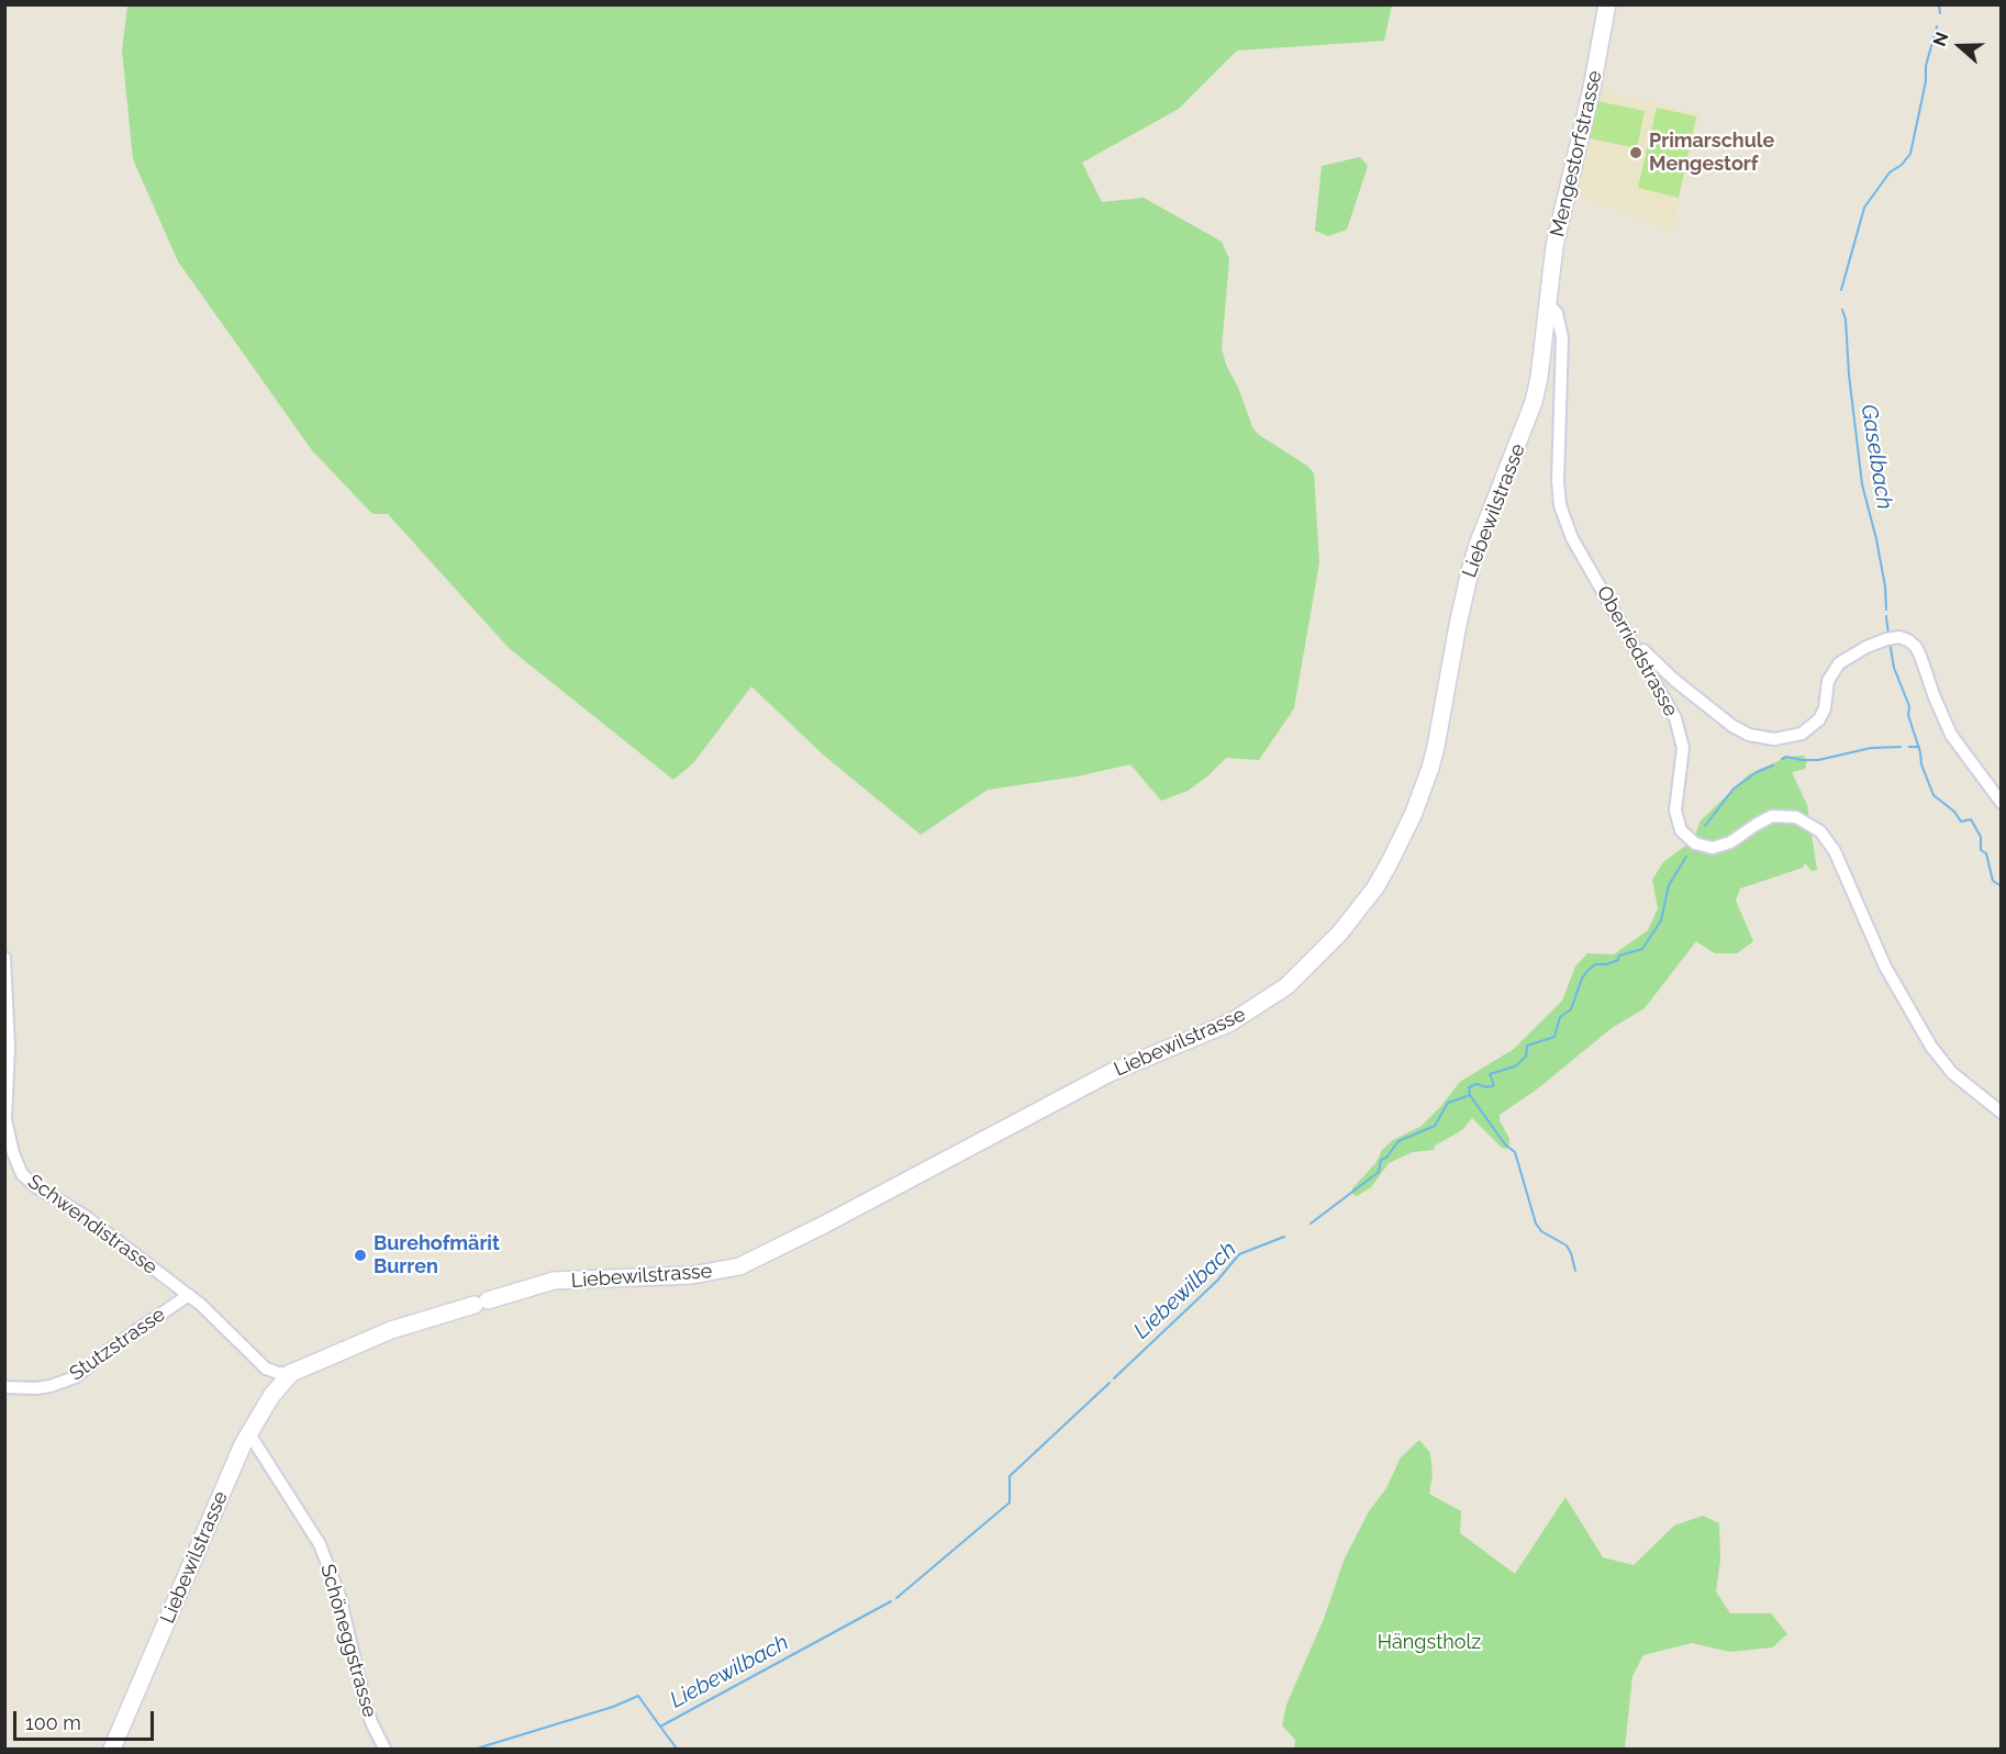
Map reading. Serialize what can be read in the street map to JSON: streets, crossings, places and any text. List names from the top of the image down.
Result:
{
  "streets": {
    "street": [
      "Mengestorfstrasse",
      "Liebewilstrasse",
      "Oberriedstrasse",
      "Schwendistrasse",
      "Stutzstrasse",
      "Schöneggstrasse"
    ]
  },
  "crossings": [
    ["Mengestorfstrasse", "Liebewilstrasse"],
    ["Mengestorfstrasse", "Oberriedstrasse"],
    ["Liebewilstrasse", "Oberriedstrasse"],
    ["Liebewilstrasse", "Schöneggstrasse"],
    ["Schwendistrasse", "Stutzstrasse"]
  ],
  "water": ["Gaselbach", "Liebewilbach"],
  "parks": ["Hängstholz"],
  "places": ["Primarschule Mengestorf", "Burehofmärit Burren"],
  "scale_bar": "100 m",
  "north": "left"
}
